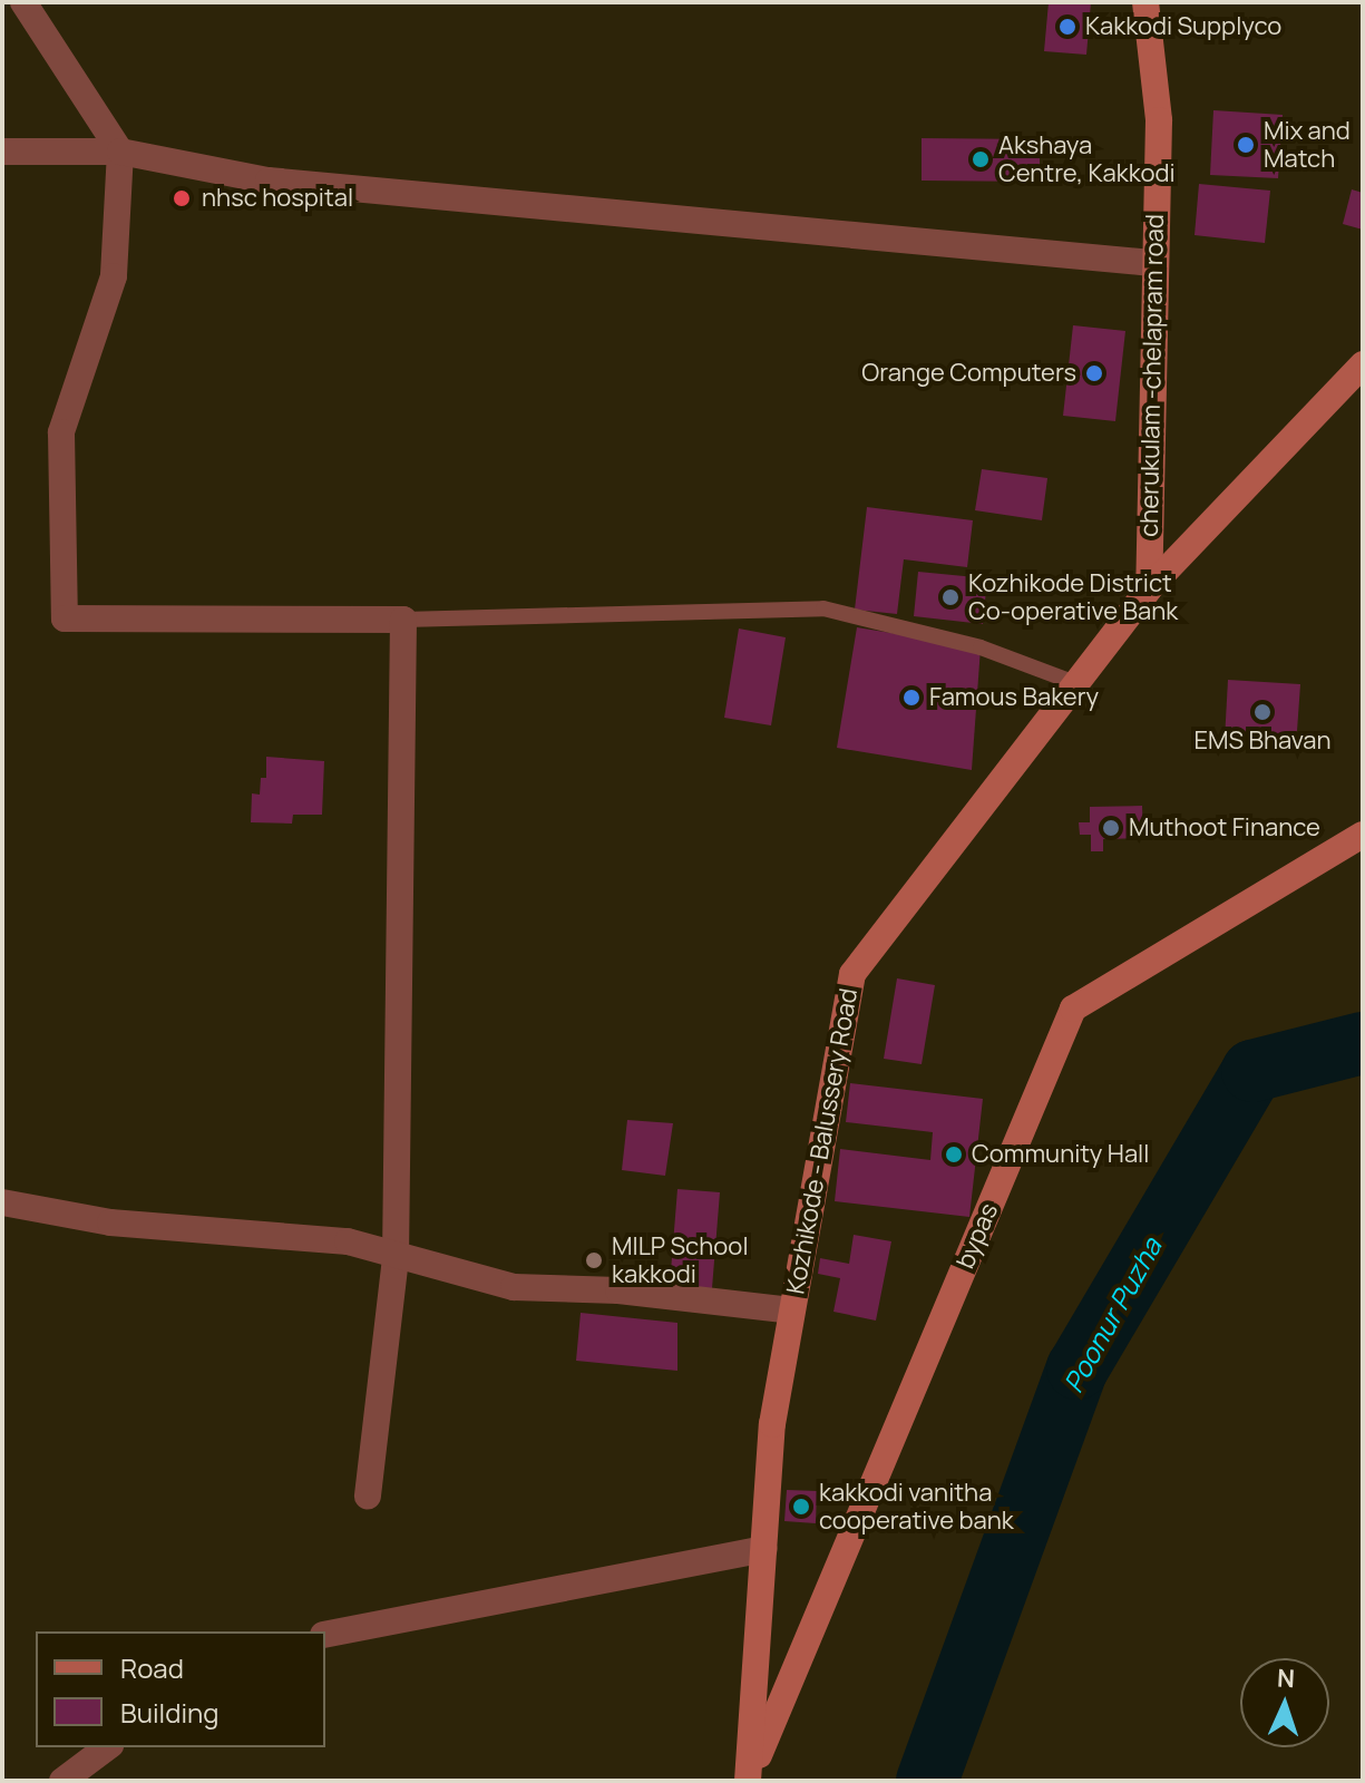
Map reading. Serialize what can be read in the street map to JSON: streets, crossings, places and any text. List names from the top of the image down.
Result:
{
  "streets": {
    "street": ["cherukulam -chelapram road", "Kozhikode - Balussery Road", "bypas"]
  },
  "crossings": [
    ["cherukulam -chelapram road", "Kozhikode - Balussery Road"],
    ["Kozhikode - Balussery Road", "bypas"]
  ],
  "water": ["Poonur Puzha"],
  "places": [
    "Kakkodi Supplyco",
    "Mix and Match",
    "Akshaya Centre, Kakkodi",
    "nhsc hospital",
    "Orange Computers",
    "Kozhikode District Co-operative Bank",
    "Famous Bakery",
    "EMS Bhavan",
    "Muthoot Finance",
    "Community Hall",
    "MILP School kakkodi",
    "kakkodi vanitha cooperative bank"
  ],
  "legend": ["Road", "Building"],
  "north": "top"
}
